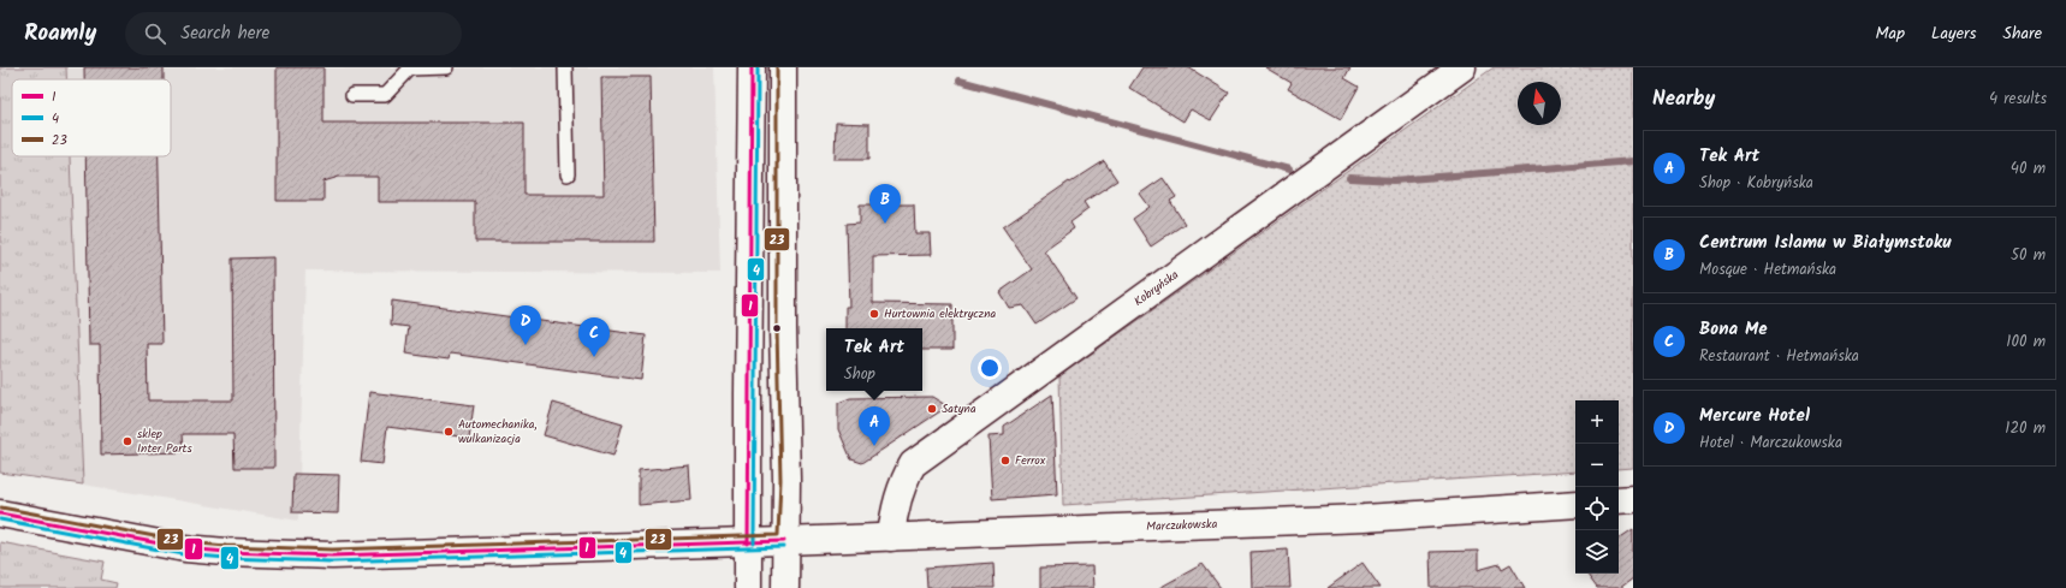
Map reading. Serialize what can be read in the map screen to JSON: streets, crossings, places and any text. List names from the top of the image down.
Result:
{
  "streets": {
    "street": ["Kobryńska", "Marczukowska"]
  },
  "crossings": [
    ["Kobryńska", "Marczukowska"]
  ],
  "places": [
    "Hurtownia elektryczna",
    "Satyna",
    "Automechanika, wulkanizacja",
    "sklep Inter Parts",
    "Ferrox"
  ],
  "lines": ["transit line 1", "transit line 4", "transit line 23"],
  "legend": ["1", "4", "23"],
  "north": "top",
  "page": {
    "header": "Roamly",
    "search": "Search here",
    "nav": ["Map", "Layers", "Share"],
    "heading": ["Nearby", "4 results"],
    "list": [
      {
        "mark": "A",
        "name": "Tek Art",
        "note": "Shop · Kobryńska",
        "value": "40 m"
      },
      {
        "mark": "B",
        "name": "Centrum Islamu w Białymstoku",
        "note": "Mosque · Hetmańska",
        "value": "50 m"
      },
      {
        "mark": "C",
        "name": "Bona Me",
        "note": "Restaurant · Hetmańska",
        "value": "100 m"
      },
      {
        "mark": "D",
        "name": "Mercure Hotel",
        "note": "Hotel · Marczukowska",
        "value": "120 m"
      }
    ],
    "pins": [
      "B",
      "D",
      "C",
      "A"
    ],
    "popup": ["Tek Art", "Shop"],
    "map_buttons": ["+", "−"]
  }
}
